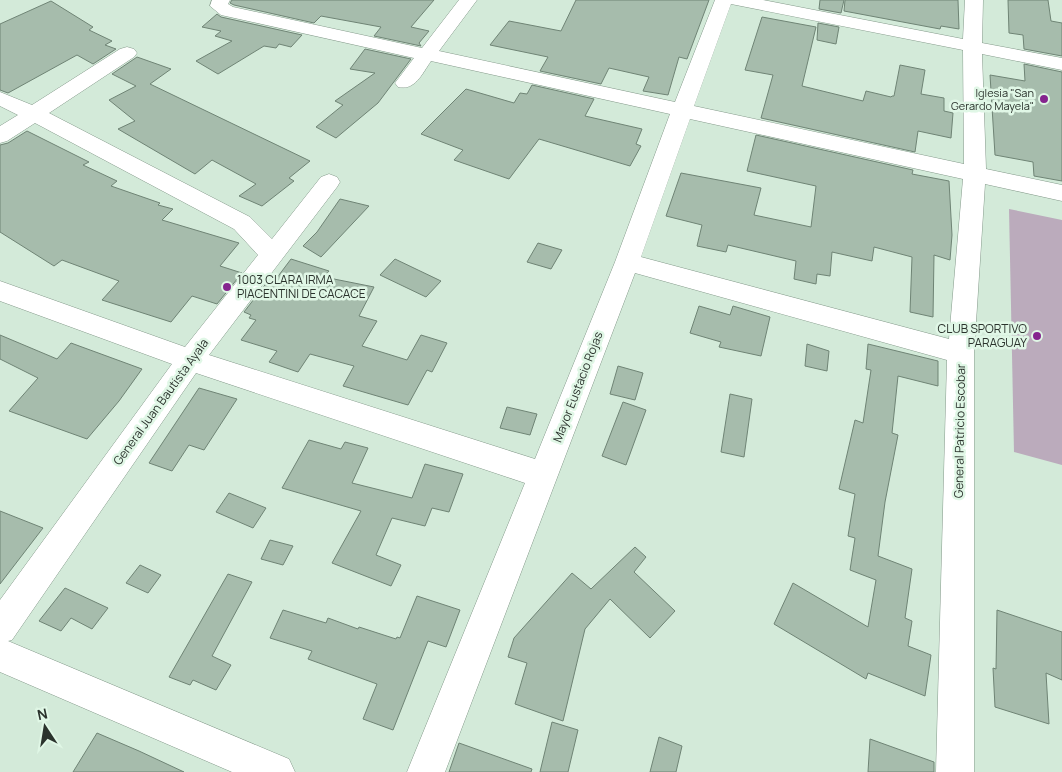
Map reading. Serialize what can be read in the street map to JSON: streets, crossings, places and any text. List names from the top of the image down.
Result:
{
  "streets": {
    "street": ["Mayor Eustacio Rojas", "General Juan Bautista Ayala", "General Patricio Escobar"]
  },
  "places": ["Iglesia \"San Gerardo Mayela\"", "1003 CLARA IRMA PIACENTINI DE CACACE", "CLUB SPORTIVO PARAGUAY"],
  "north": "top"
}
